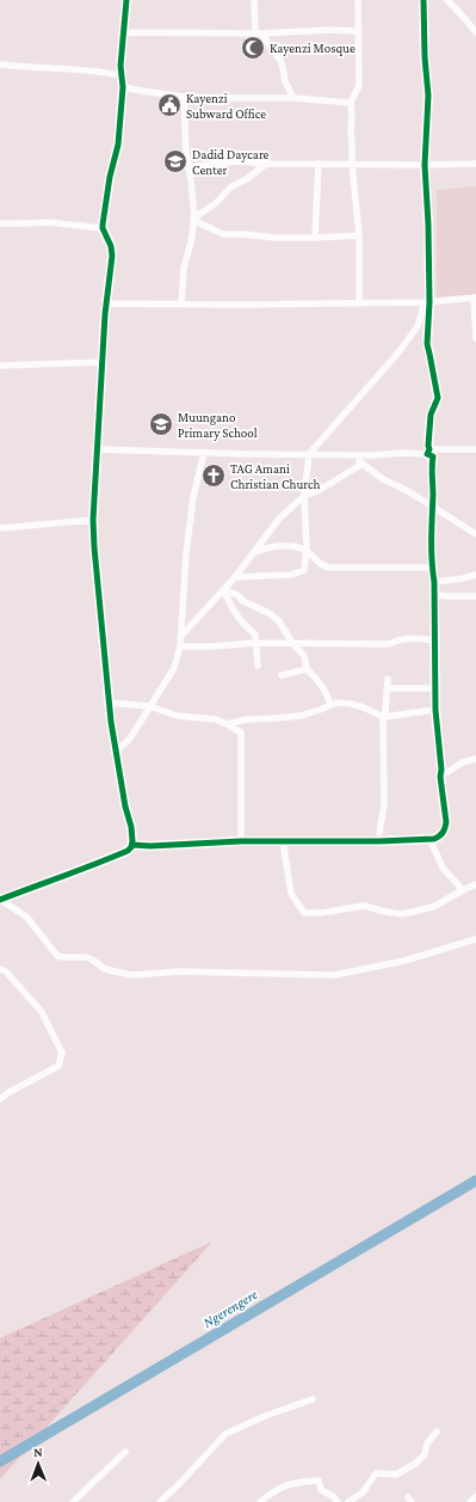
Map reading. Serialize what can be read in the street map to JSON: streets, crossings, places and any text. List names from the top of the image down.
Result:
{
  "water": ["Ngerengere"],
  "places": {
    "mosque": ["Kayenzi Mosque"],
    "public building": ["Kayenzi Subward Office"],
    "school or university": ["Dadid Daycare Center", "Muungano Primary School"],
    "church": ["TAG Amani Christian Church"]
  },
  "north": "top"
}
